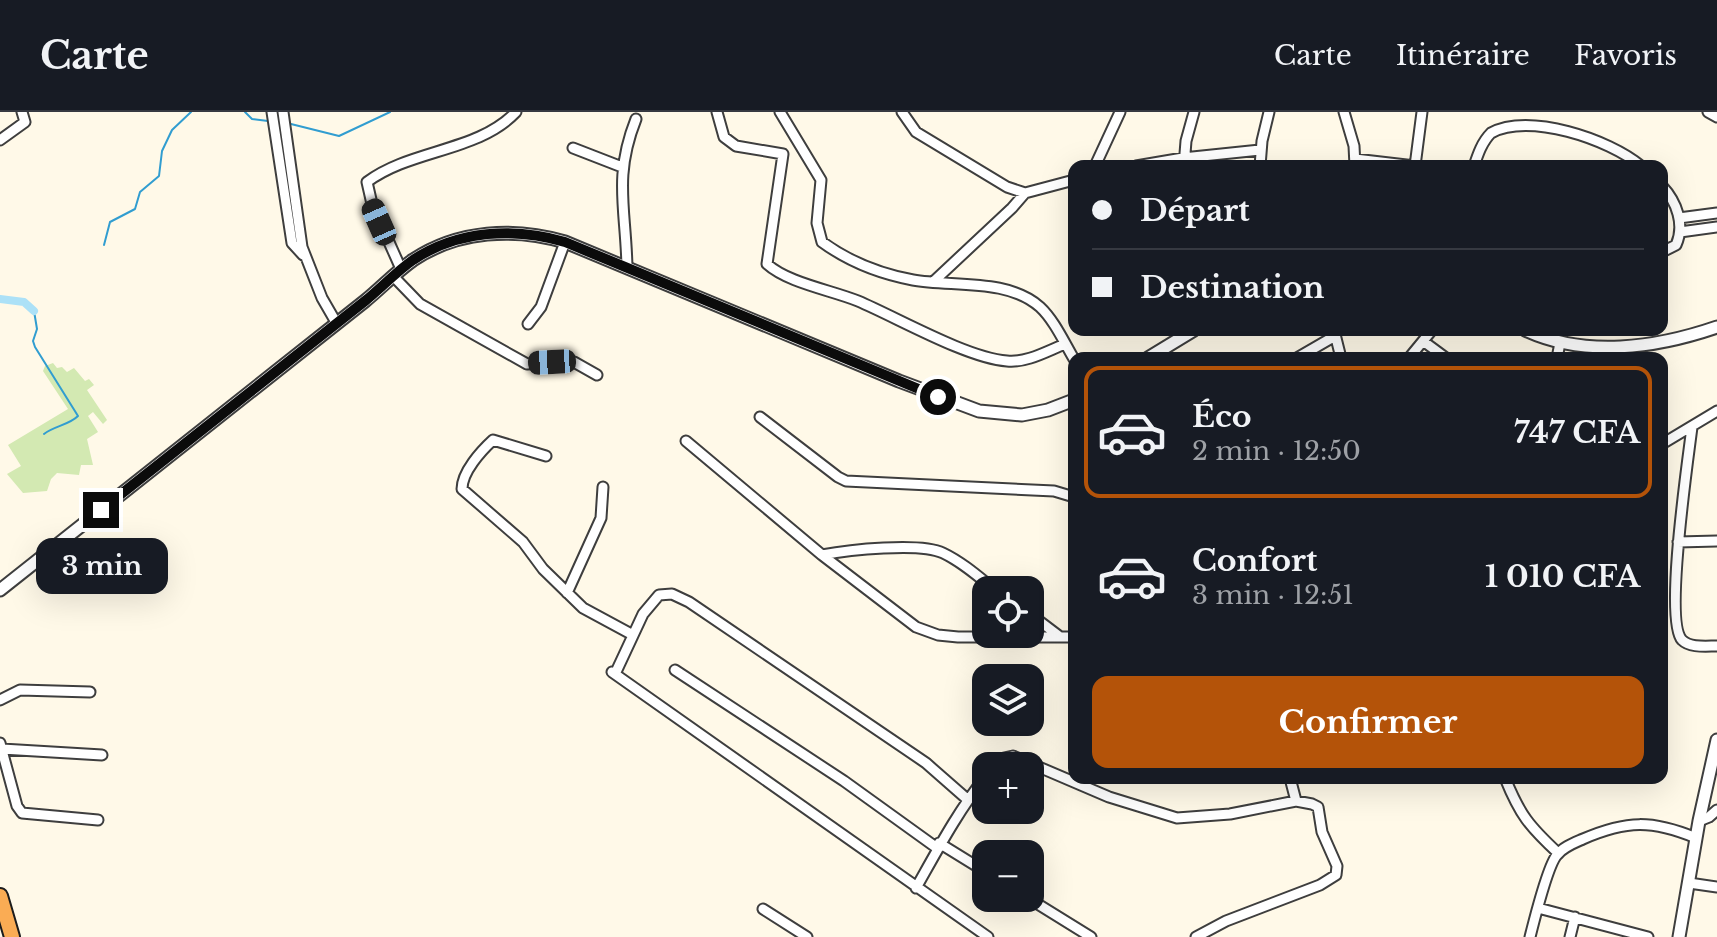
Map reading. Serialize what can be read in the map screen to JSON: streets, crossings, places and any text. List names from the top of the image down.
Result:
{
  "page": {
    "header": "Carte",
    "nav": ["Carte", "Itinéraire", "Favoris"],
    "banner": ["Départ", "Destination"],
    "list": [
      {
        "name": "Éco",
        "note": "2 min · 12:50",
        "value": "747 CFA"
      },
      {
        "name": "Confort",
        "note": "3 min · 12:51",
        "value": "1 010 CFA"
      }
    ],
    "bubble": "3 min",
    "map_buttons": ["+", "−"],
    "buttons": "Confirmer"
  }
}
